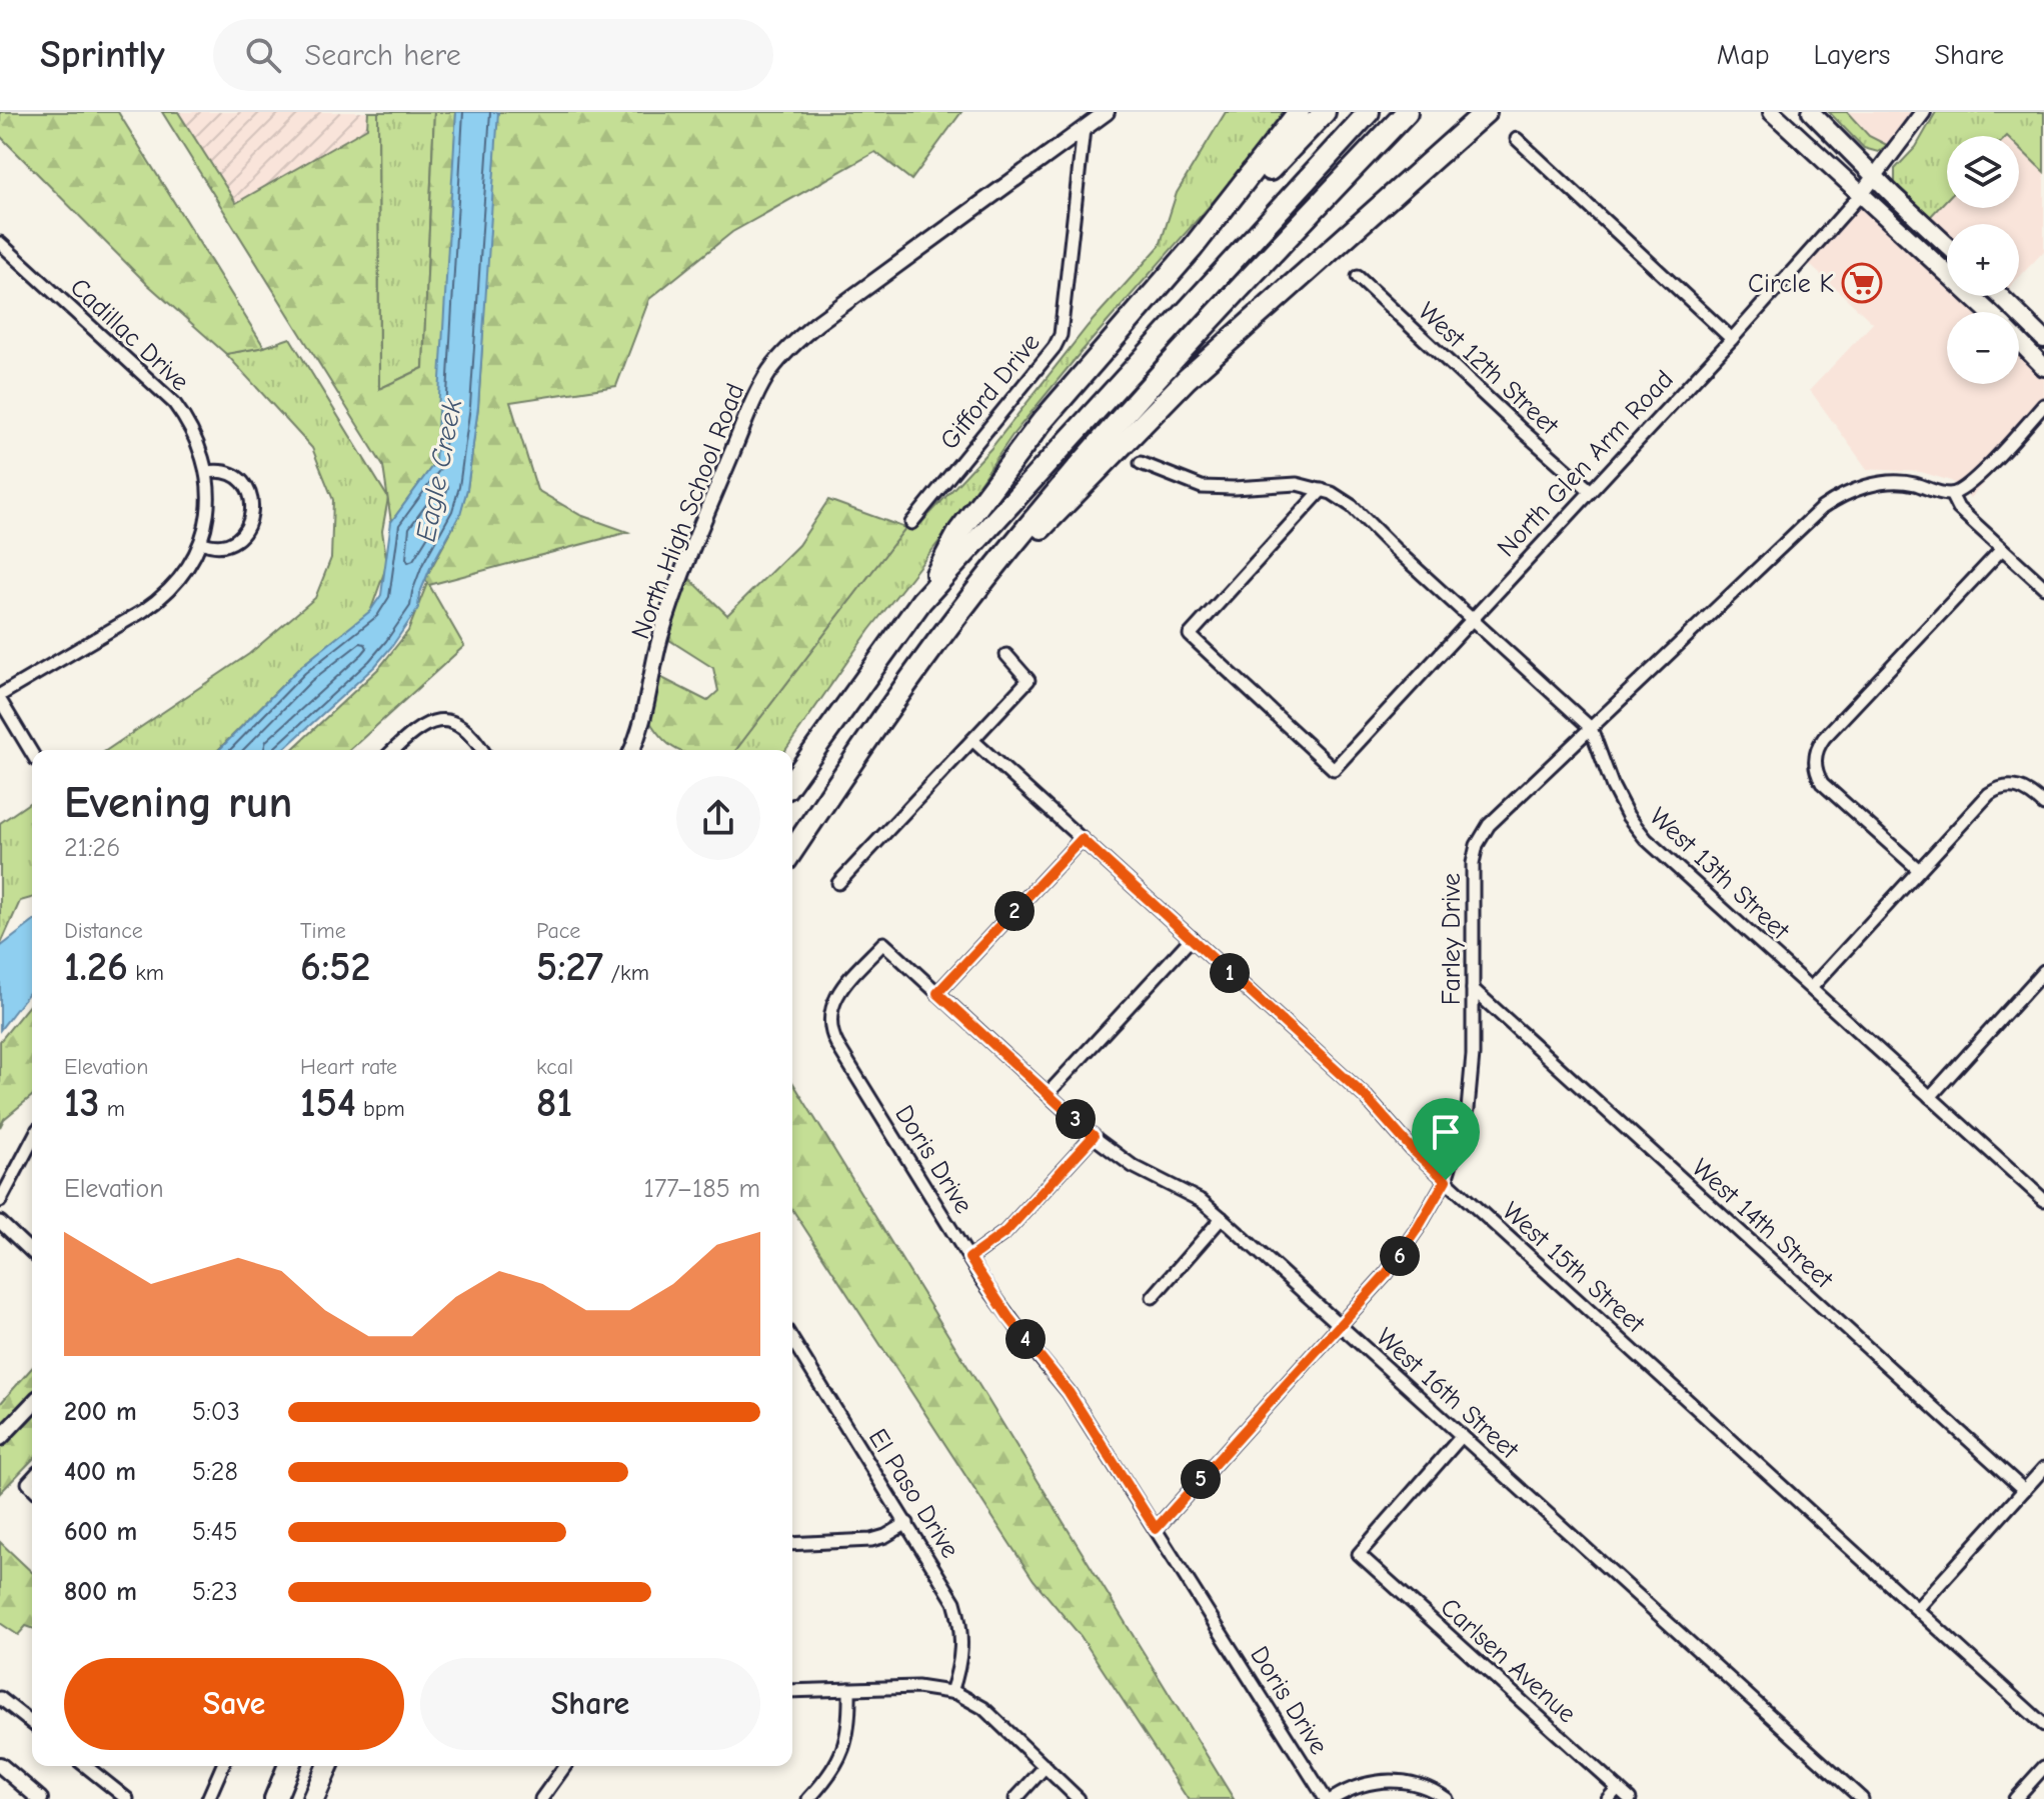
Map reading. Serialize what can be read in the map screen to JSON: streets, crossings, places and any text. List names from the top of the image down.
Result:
{
  "streets": {
    "street": [
      "Cadillac Drive",
      "West 12th Street",
      "Gifford Drive",
      "North Glen Arm Road",
      "North High School Road",
      "West 13th Street",
      "Farley Drive",
      "Doris Drive",
      "West 14th Street",
      "West 15th Street",
      "West 16th Street",
      "El Paso Drive",
      "Carlsen Avenue"
    ]
  },
  "crossings": [
    ["West 12th Street", "North Glen Arm Road"],
    ["Gifford Drive", "North High School Road"],
    ["North Glen Arm Road", "West 13th Street"],
    ["West 13th Street", "Farley Drive"],
    ["Farley Drive", "Doris Drive"],
    ["Farley Drive", "West 14th Street"],
    ["Farley Drive", "West 15th Street"],
    ["Farley Drive", "West 16th Street"],
    ["Doris Drive", "West 16th Street"],
    ["West 16th Street", "Carlsen Avenue"]
  ],
  "water": ["Eagle Creek"],
  "places": {
    "supermarket": ["Circle K"]
  },
  "page": {
    "header": "Sprintly",
    "search": "Search here",
    "nav": ["Map", "Layers", "Share"],
    "map_buttons": ["+", "−"],
    "heading": ["Evening run", "21:26"],
    "stats": [
      ["Distance", "1.26 km"],
      ["Time", "6:52"],
      ["Pace", "5:27 /km"],
      ["Elevation", "13 m"],
      ["Heart rate", "154 bpm"],
      ["kcal", "81"]
    ],
    "pins": [
      "2",
      "1",
      "3",
      "6",
      "4",
      "5"
    ],
    "chart": ["Elevation", "177–185 m"],
    "list": [
      {
        "name": "200 m",
        "note": "5:03"
      },
      {
        "name": "400 m",
        "note": "5:28"
      },
      {
        "name": "600 m",
        "note": "5:45"
      },
      {
        "name": "800 m",
        "note": "5:23"
      }
    ],
    "buttons": ["Save", "Share"]
  }
}
